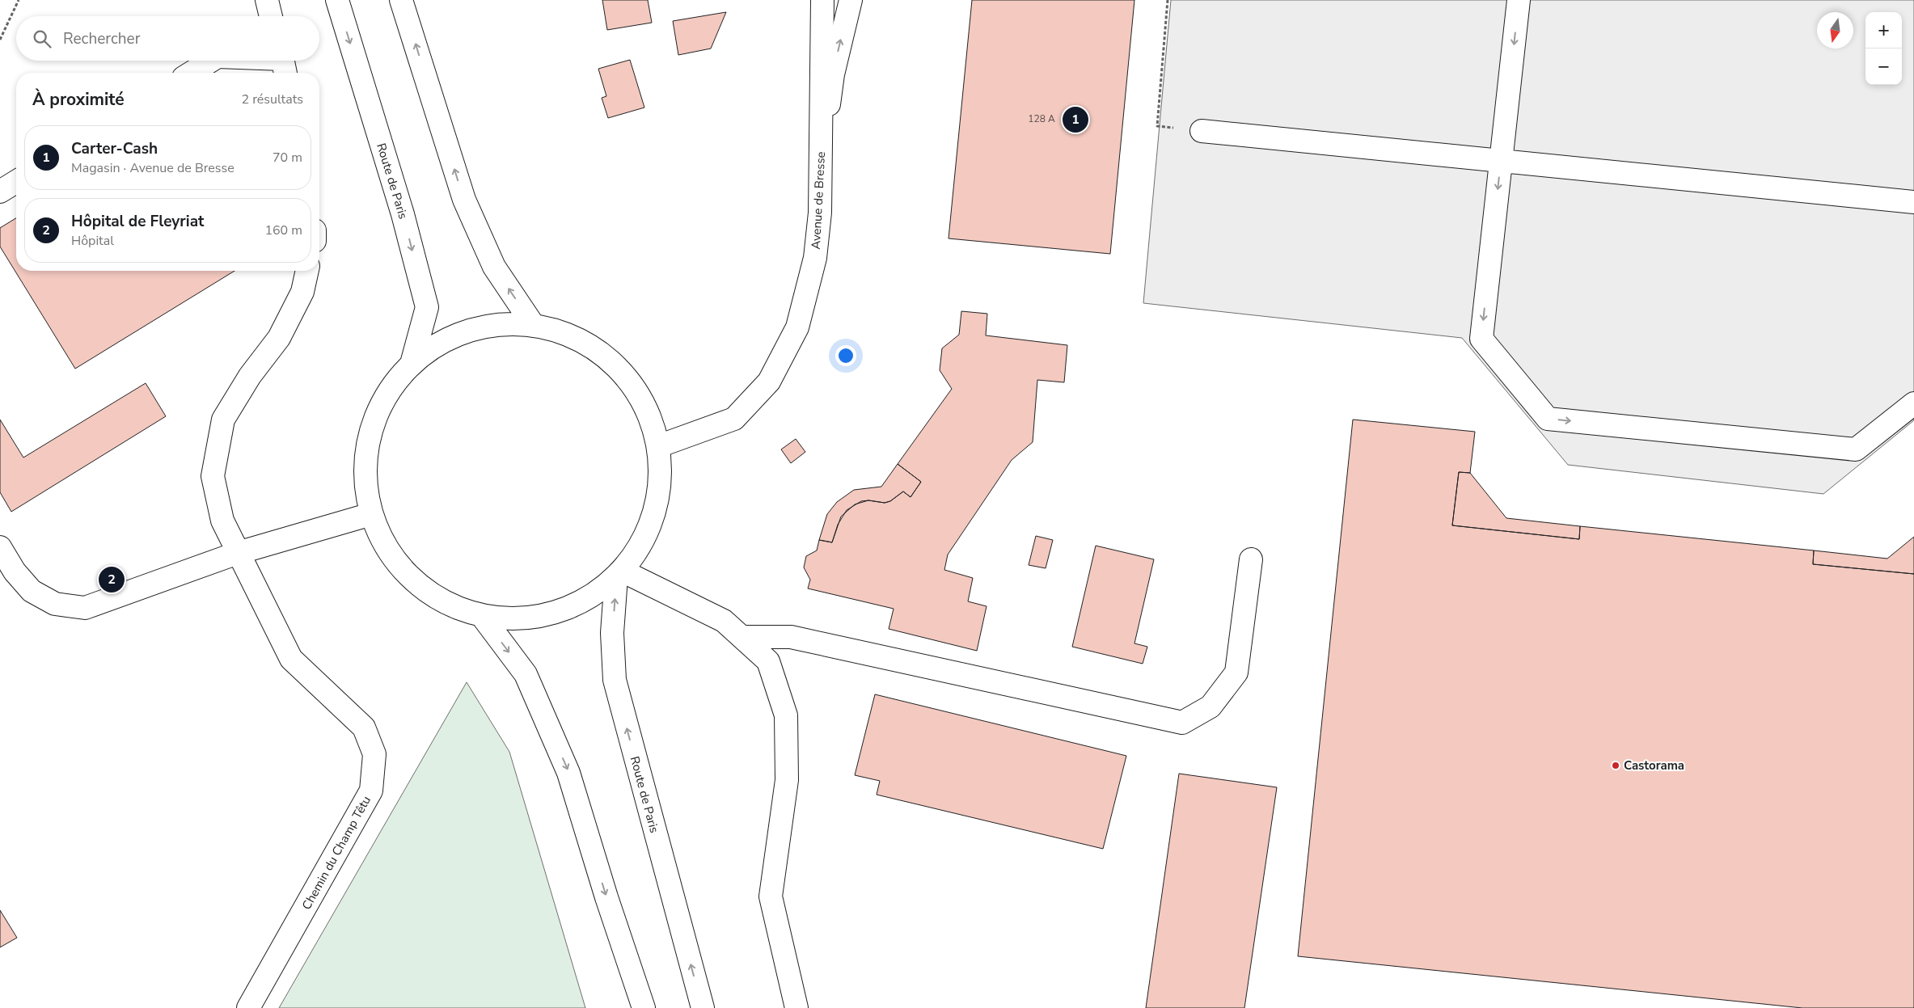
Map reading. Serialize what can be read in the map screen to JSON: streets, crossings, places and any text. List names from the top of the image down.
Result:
{
  "streets": {
    "main road": ["Route de Paris", "Avenue de Bresse", "Chemin du Champ Têtu"]
  },
  "places": ["Castorama"],
  "house_numbers": ["128 A"],
  "north": "bottom",
  "page": {
    "map_buttons": ["+", "−"],
    "search": "Rechercher",
    "heading": ["À proximité", "2 résultats"],
    "pins": ["1", "2"],
    "list": [
      {
        "mark": "1",
        "name": "Carter-Cash",
        "note": "Magasin · Avenue de Bresse",
        "value": "70 m"
      },
      {
        "mark": "2",
        "name": "Hôpital de Fleyriat",
        "note": "Hôpital",
        "value": "160 m"
      }
    ]
  }
}
